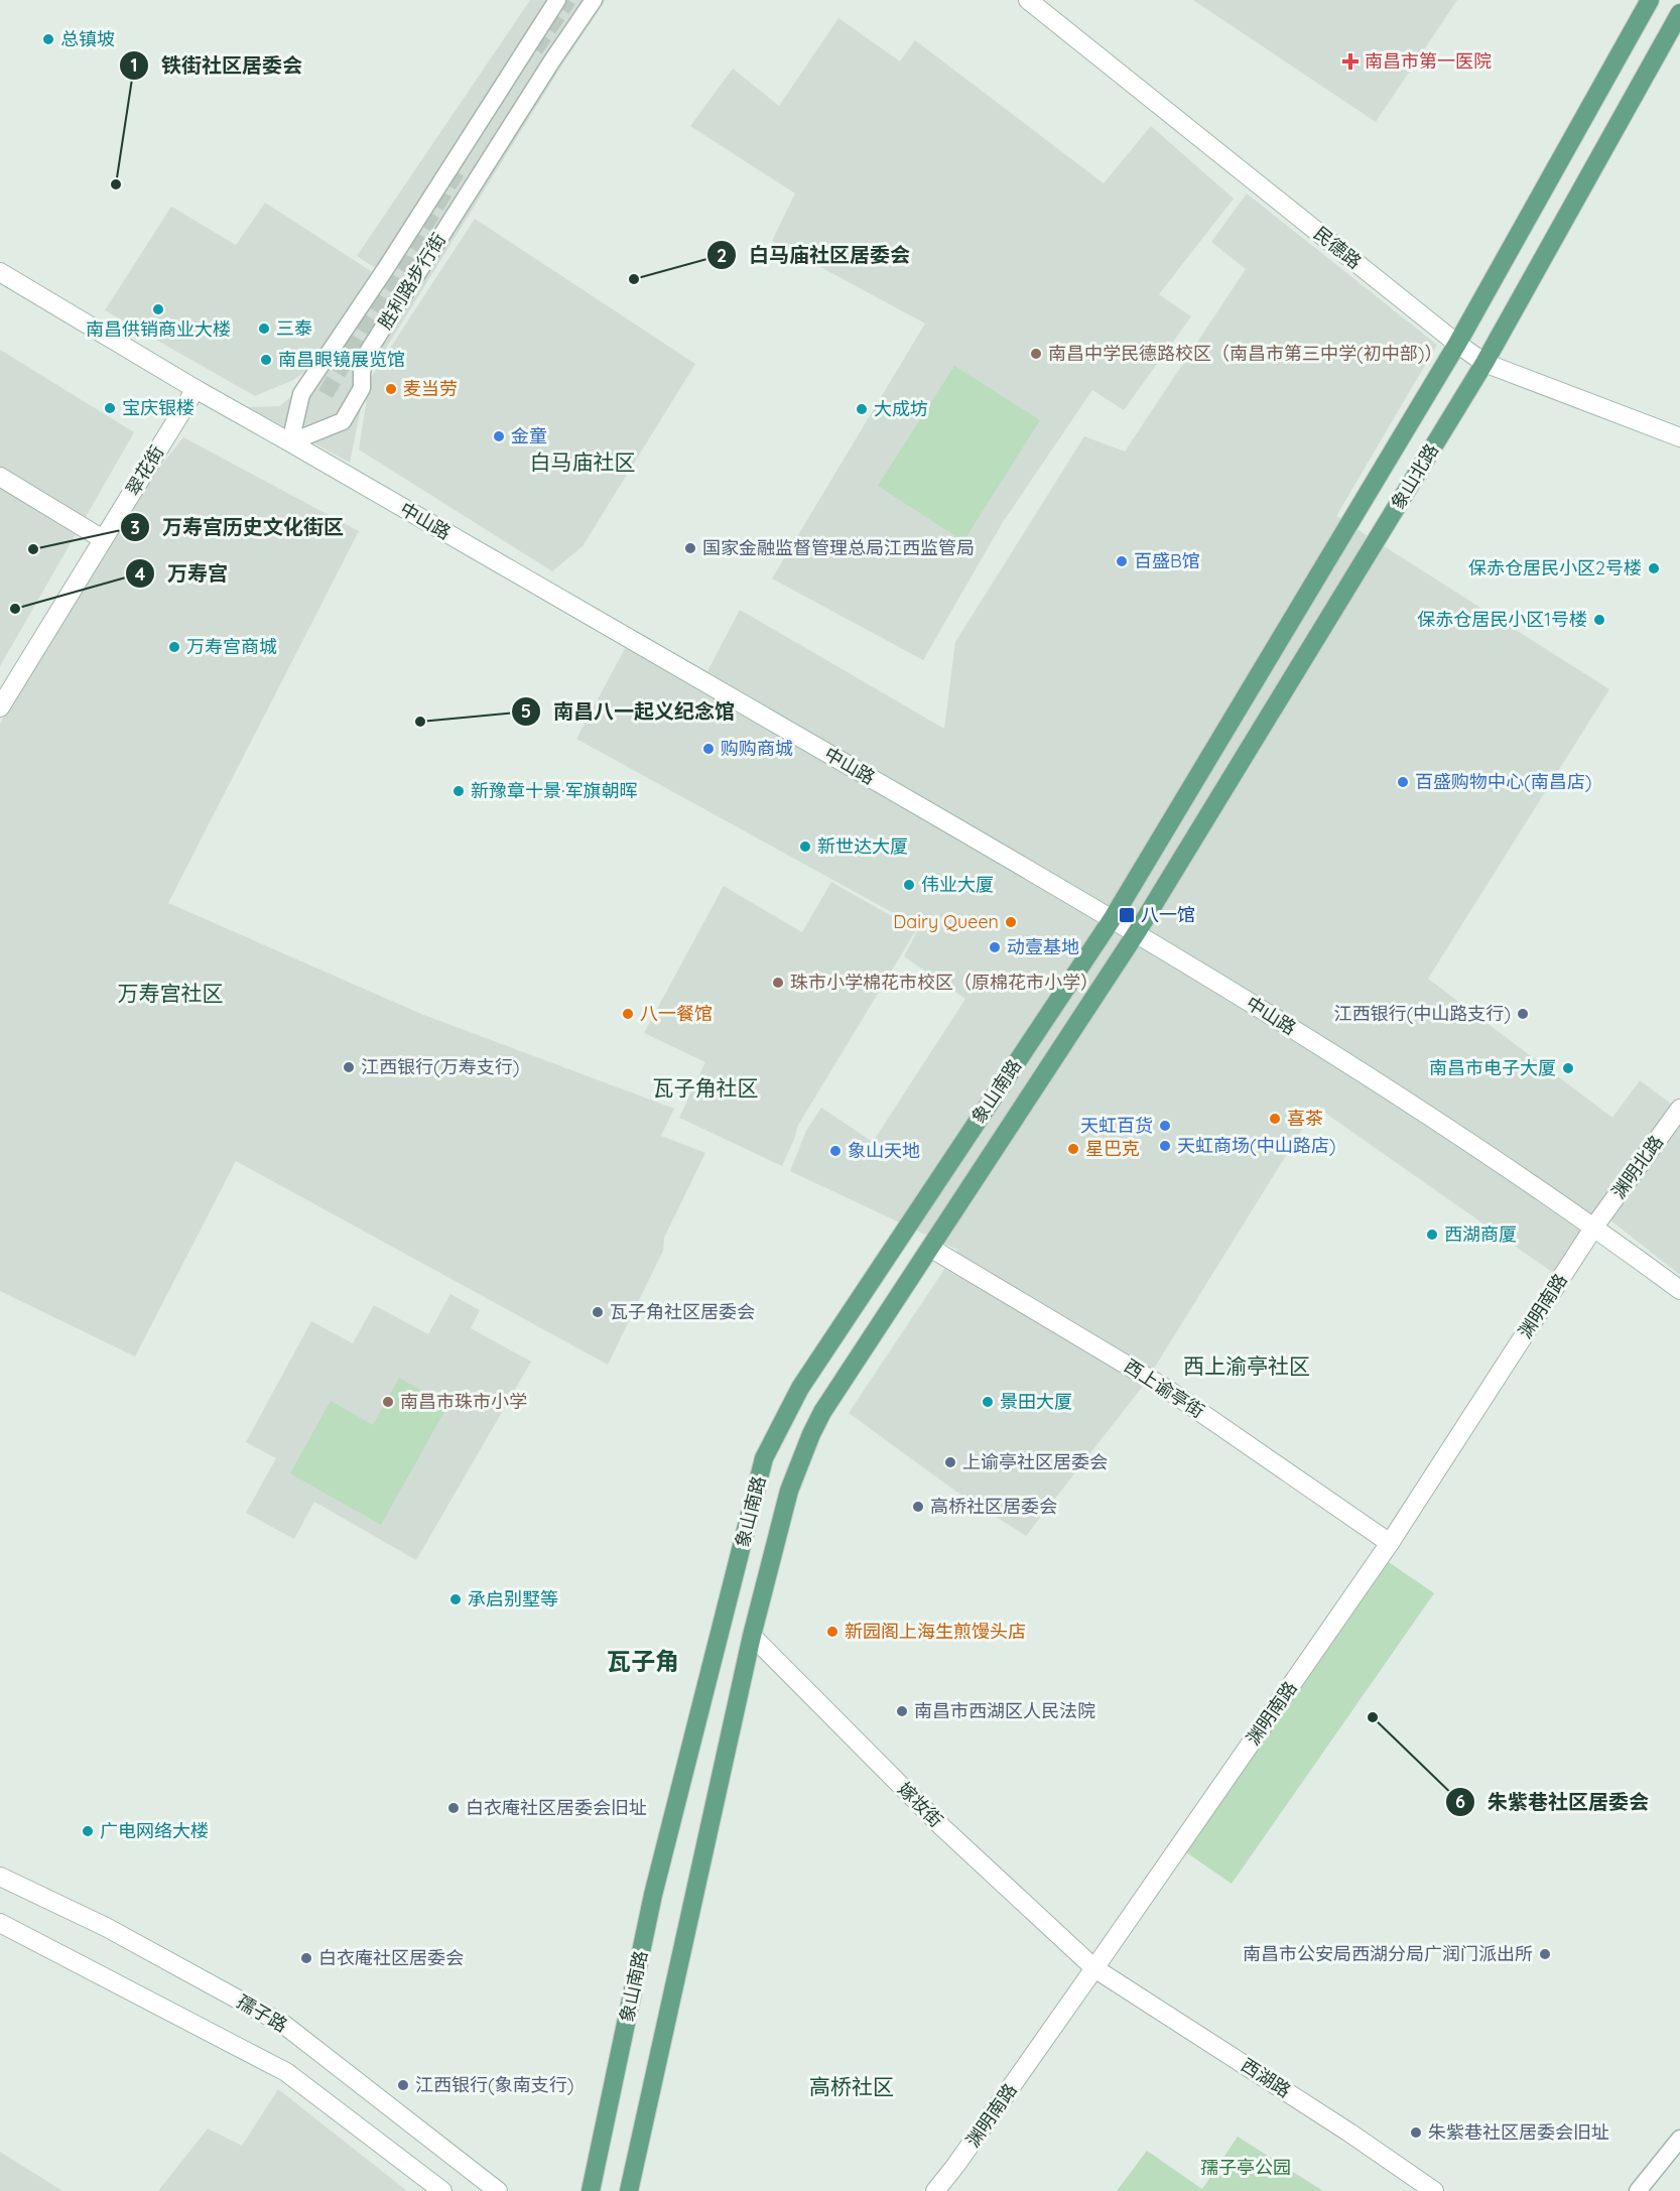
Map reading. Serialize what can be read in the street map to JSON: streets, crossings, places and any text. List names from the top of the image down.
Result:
{
  "streets": {
    "main road": [
      "民德路",
      "翠花街",
      "象山北路",
      "中山路",
      "象山南路",
      "渊明北路",
      "渊明南路",
      "西上谕亭街",
      "嫁妆街",
      "孺子路",
      "西湖路"
    ],
    "street": ["胜利路步行街"]
  },
  "crossings": [
    ["民德路", "象山北路"],
    ["胜利路步行街", "中山路"],
    ["翠花街", "中山路"],
    ["象山北路", "中山路"],
    ["象山北路", "象山南路"],
    ["中山路", "象山南路"],
    ["中山路", "渊明北路"],
    ["中山路", "渊明南路"],
    ["象山南路", "西上谕亭街"],
    ["象山南路", "嫁妆街"],
    ["渊明北路", "渊明南路"],
    ["渊明南路", "西上谕亭街"],
    ["渊明南路", "嫁妆街"],
    ["渊明南路", "西湖路"],
    ["嫁妆街", "西湖路"]
  ],
  "districts": [
    "白马庙社区",
    "万寿宫社区",
    "瓦子角社区",
    "西上渝亭社区",
    "瓦子角",
    "高桥社区"
  ],
  "parks": ["孺子亭公园"],
  "places": {
    "other": [
      "总镇坡",
      "铁街社区居委会",
      "白马庙社区居委会",
      "南昌供销商业大楼",
      "三泰",
      "南昌中学民德路校区（南昌市第三中学(初中部)）",
      "南昌眼镜展览馆",
      "麦当劳",
      "宝庆银楼",
      "大成坊",
      "金童",
      "国家金融监督管理总局江西监管局",
      "万寿宫历史文化街区",
      "百盛B馆",
      "保赤仓居民小区2号楼",
      "万寿宫",
      "保赤仓居民小区1号楼",
      "万寿宫商城",
      "南昌八一起义纪念馆",
      "购购商城",
      "百盛购物中心(南昌店)",
      "新豫章十景·军旗朝晖",
      "新世达大厦",
      "伟业大厦",
      "Dairy Queen",
      "动壹基地",
      "珠市小学棉花市校区（原棉花市小学）",
      "八一餐馆",
      "江西银行(中山路支行)",
      "江西银行(万寿支行)",
      "南昌市电子大厦",
      "喜茶",
      "天虹百货",
      "天虹商场(中山路店)",
      "星巴克",
      "象山天地",
      "西湖商厦",
      "瓦子角社区居委会",
      "南昌市珠市小学",
      "景田大厦",
      "上谕亭社区居委会",
      "高桥社区居委会",
      "承启别墅等",
      "新园阁上海生煎馒头店",
      "南昌市西湖区人民法院",
      "朱紫巷社区居委会",
      "白衣庵社区居委会旧址",
      "广电网络大楼",
      "南昌市公安局西湖分局广润门派出所",
      "白衣庵社区居委会",
      "江西银行(象南支行)",
      "朱紫巷社区居委会旧址"
    ],
    "health": ["南昌市第一医院"],
    "transit": ["八一馆"]
  }
}
